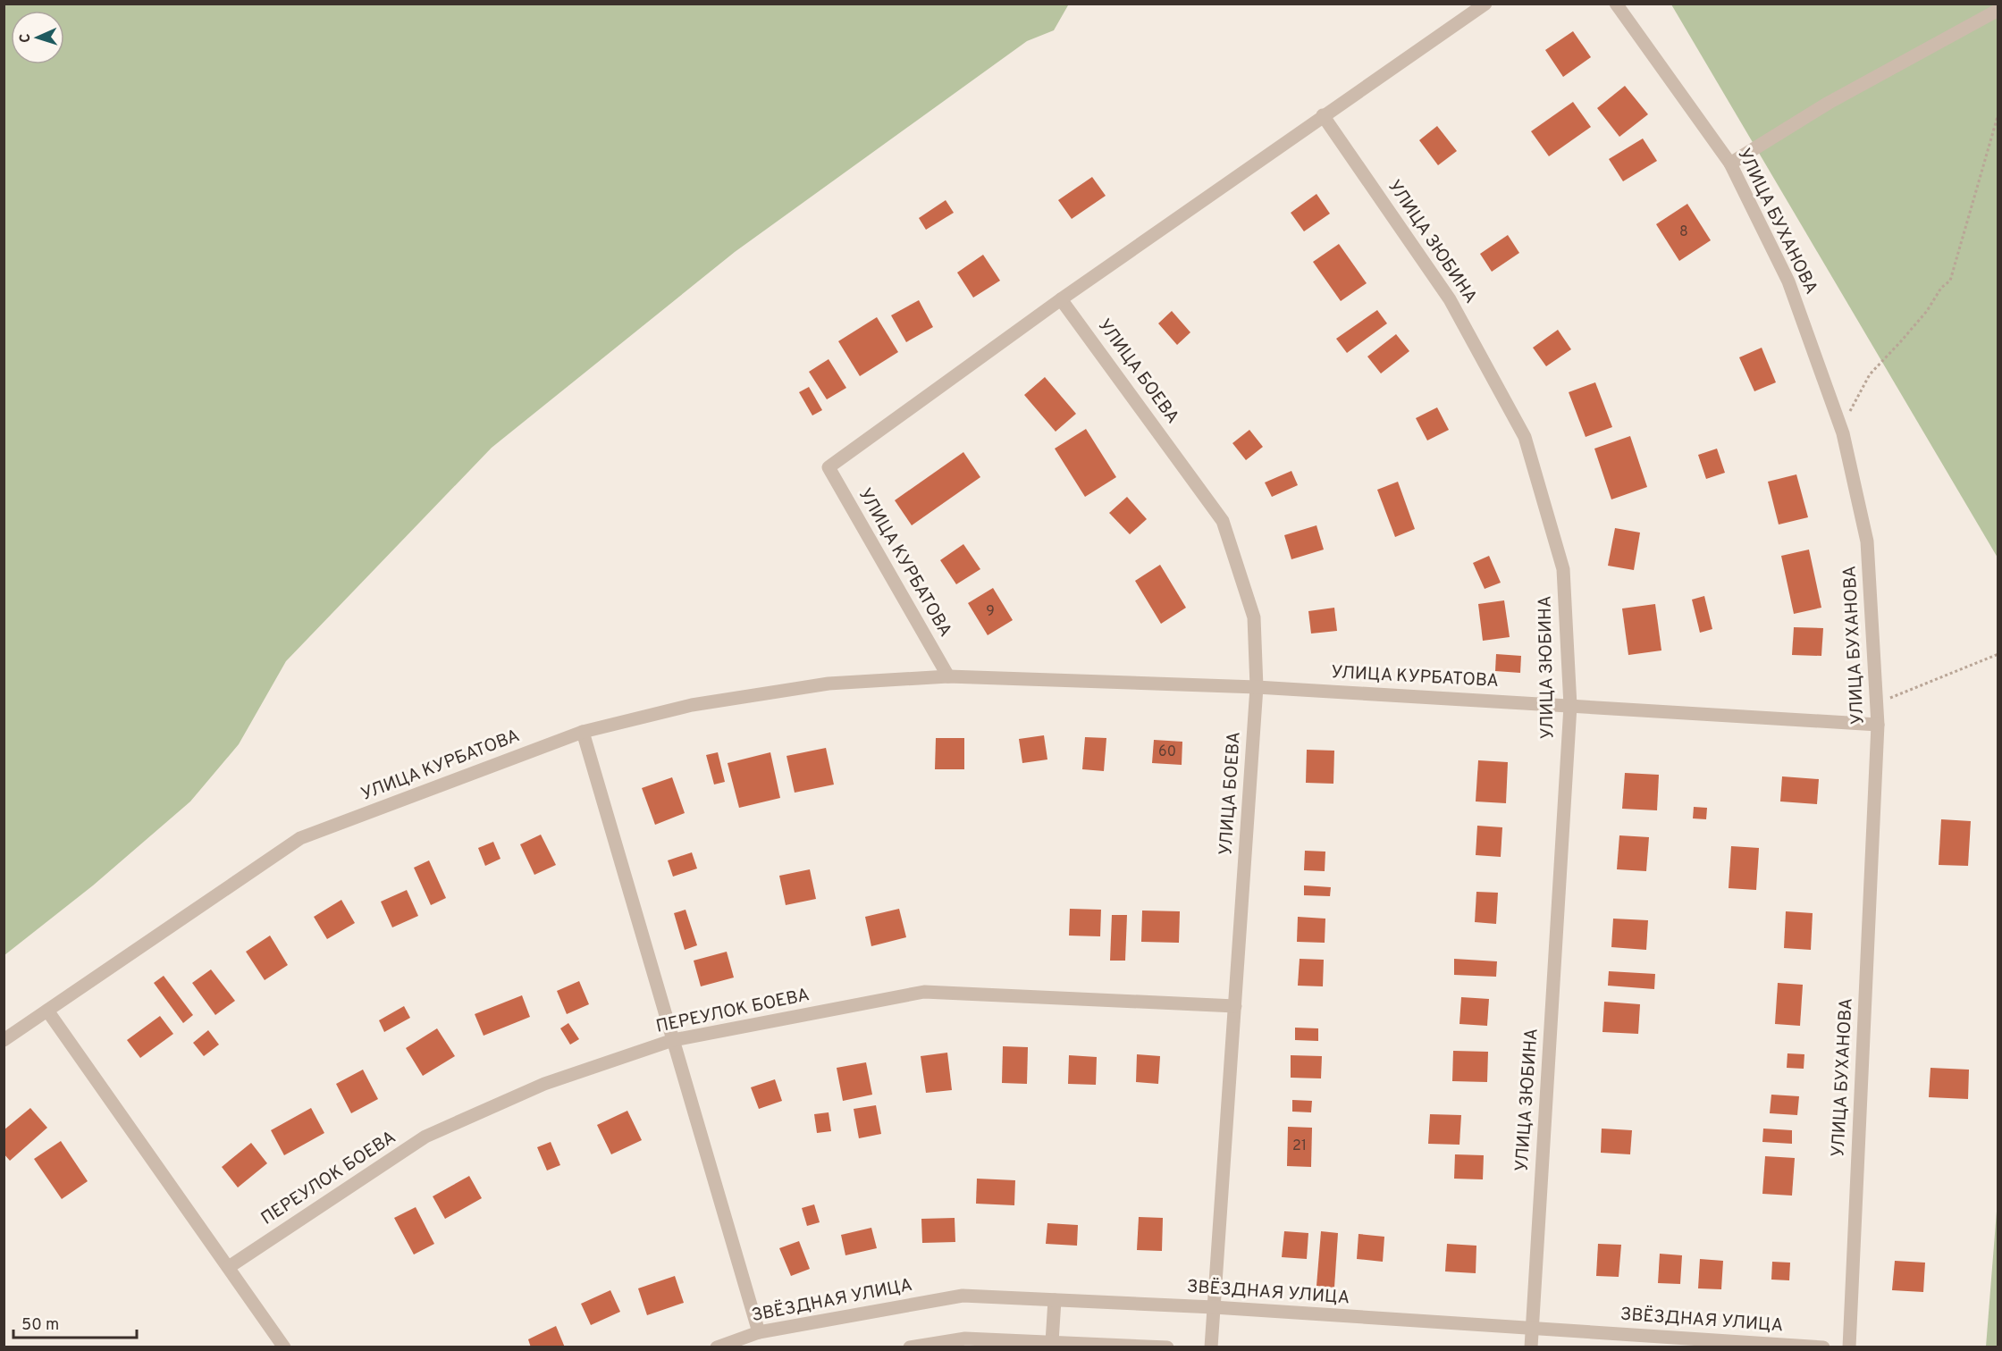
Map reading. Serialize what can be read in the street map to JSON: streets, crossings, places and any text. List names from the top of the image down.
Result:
{
  "streets": {
    "street": [
      "УЛИЦА БУХАНОВА",
      "УЛИЦА ЗЮБИНА",
      "УЛИЦА БОЕВА",
      "УЛИЦА КУРБАТОВА",
      "ПЕРЕУЛОК БОЕВА",
      "ЗВЁЗДНАЯ УЛИЦА"
    ]
  },
  "crossings": [
    ["УЛИЦА БУХАНОВА", "УЛИЦА КУРБАТОВА"],
    ["УЛИЦА ЗЮБИНА", "УЛИЦА КУРБАТОВА"],
    ["УЛИЦА ЗЮБИНА", "ЗВЁЗДНАЯ УЛИЦА"],
    ["УЛИЦА БОЕВА", "УЛИЦА КУРБАТОВА"],
    ["УЛИЦА БОЕВА", "ПЕРЕУЛОК БОЕВА"],
    ["УЛИЦА БОЕВА", "ЗВЁЗДНАЯ УЛИЦА"]
  ],
  "house_numbers": [
    "8",
    "9",
    "60",
    "21"
  ],
  "scale_bar": "50 m",
  "north": "left"
}
